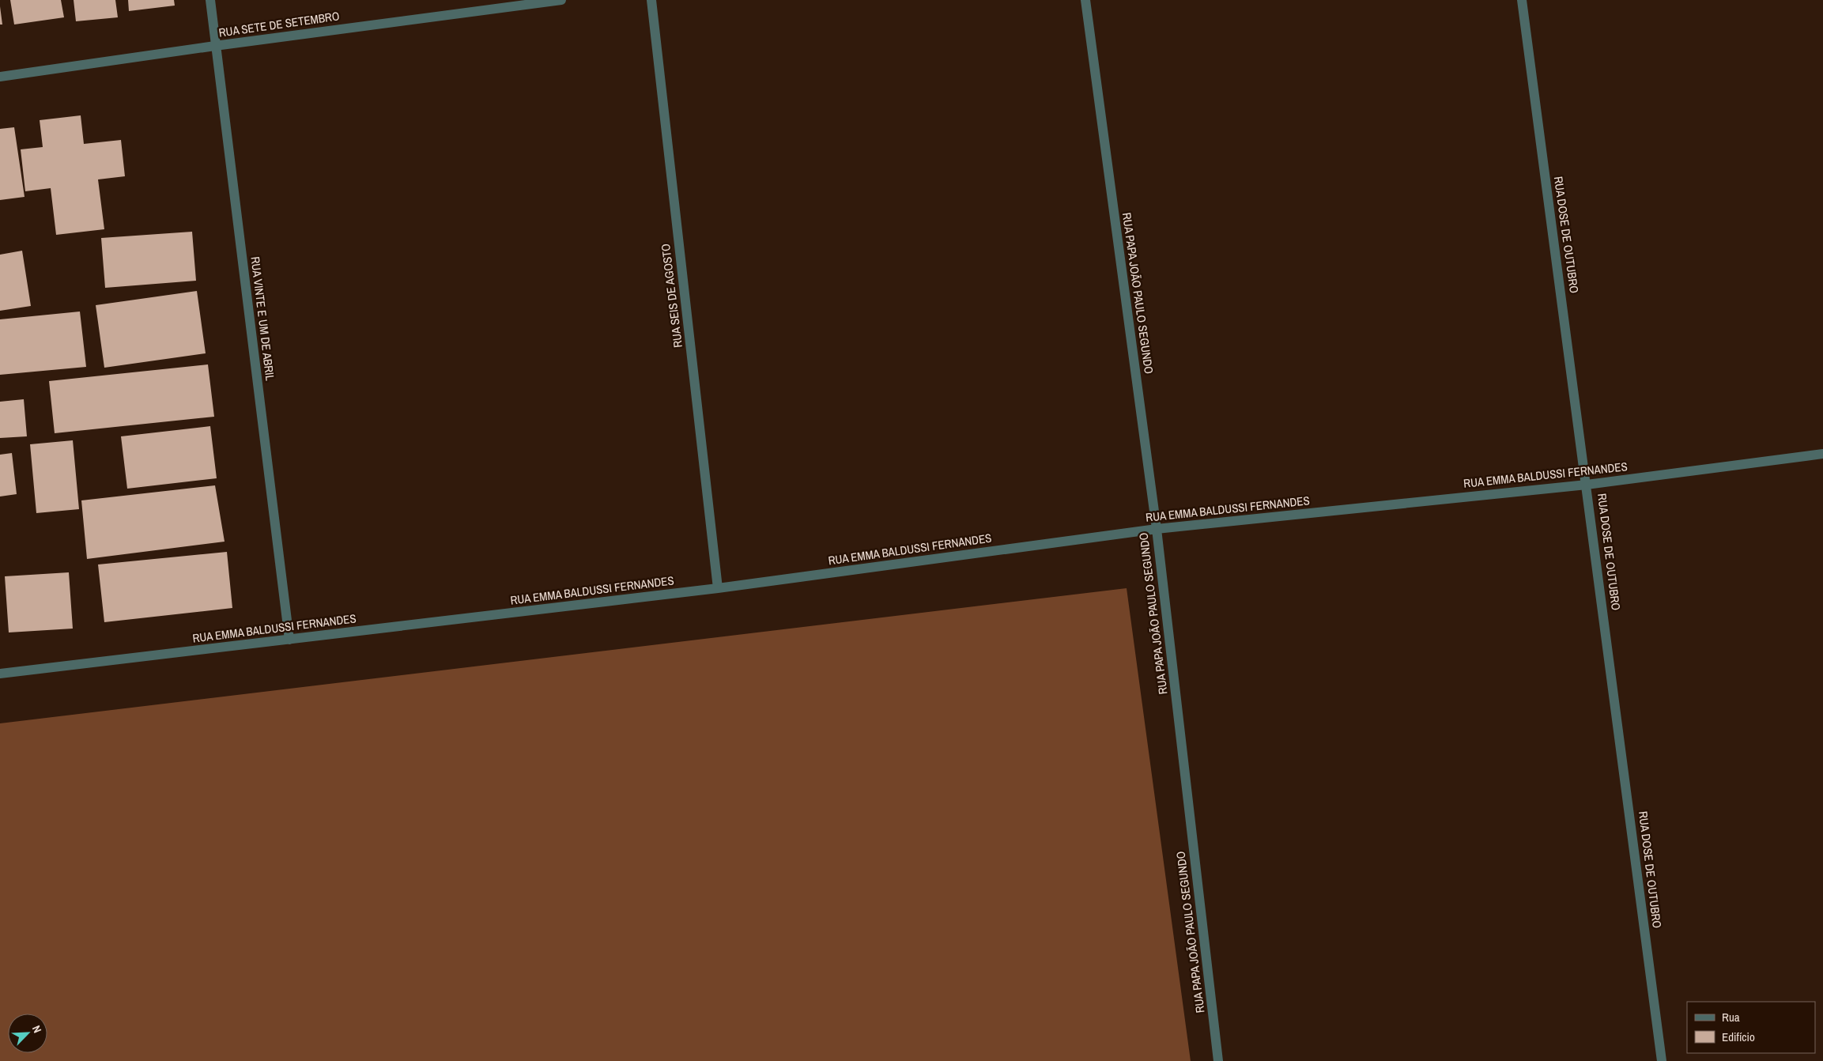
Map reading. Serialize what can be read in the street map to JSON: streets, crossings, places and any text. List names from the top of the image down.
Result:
{
  "streets": {
    "street": [
      "RUA SETE DE SETEMBRO",
      "RUA DOSE DE OUTUBRO",
      "RUA PAPA JOÃO PAULO SEGUNDO",
      "RUA SEIS DE AGOSTO",
      "RUA VINTE E UM DE ABRIL",
      "RUA EMMA BALDUSSI FERNANDES"
    ]
  },
  "crossings": [
    ["RUA SETE DE SETEMBRO", "RUA VINTE E UM DE ABRIL"],
    ["RUA DOSE DE OUTUBRO", "RUA EMMA BALDUSSI FERNANDES"],
    ["RUA PAPA JOÃO PAULO SEGUNDO", "RUA EMMA BALDUSSI FERNANDES"],
    ["RUA SEIS DE AGOSTO", "RUA EMMA BALDUSSI FERNANDES"],
    ["RUA VINTE E UM DE ABRIL", "RUA EMMA BALDUSSI FERNANDES"]
  ],
  "legend": ["Rua", "Edifício"],
  "north": "top right"
}
